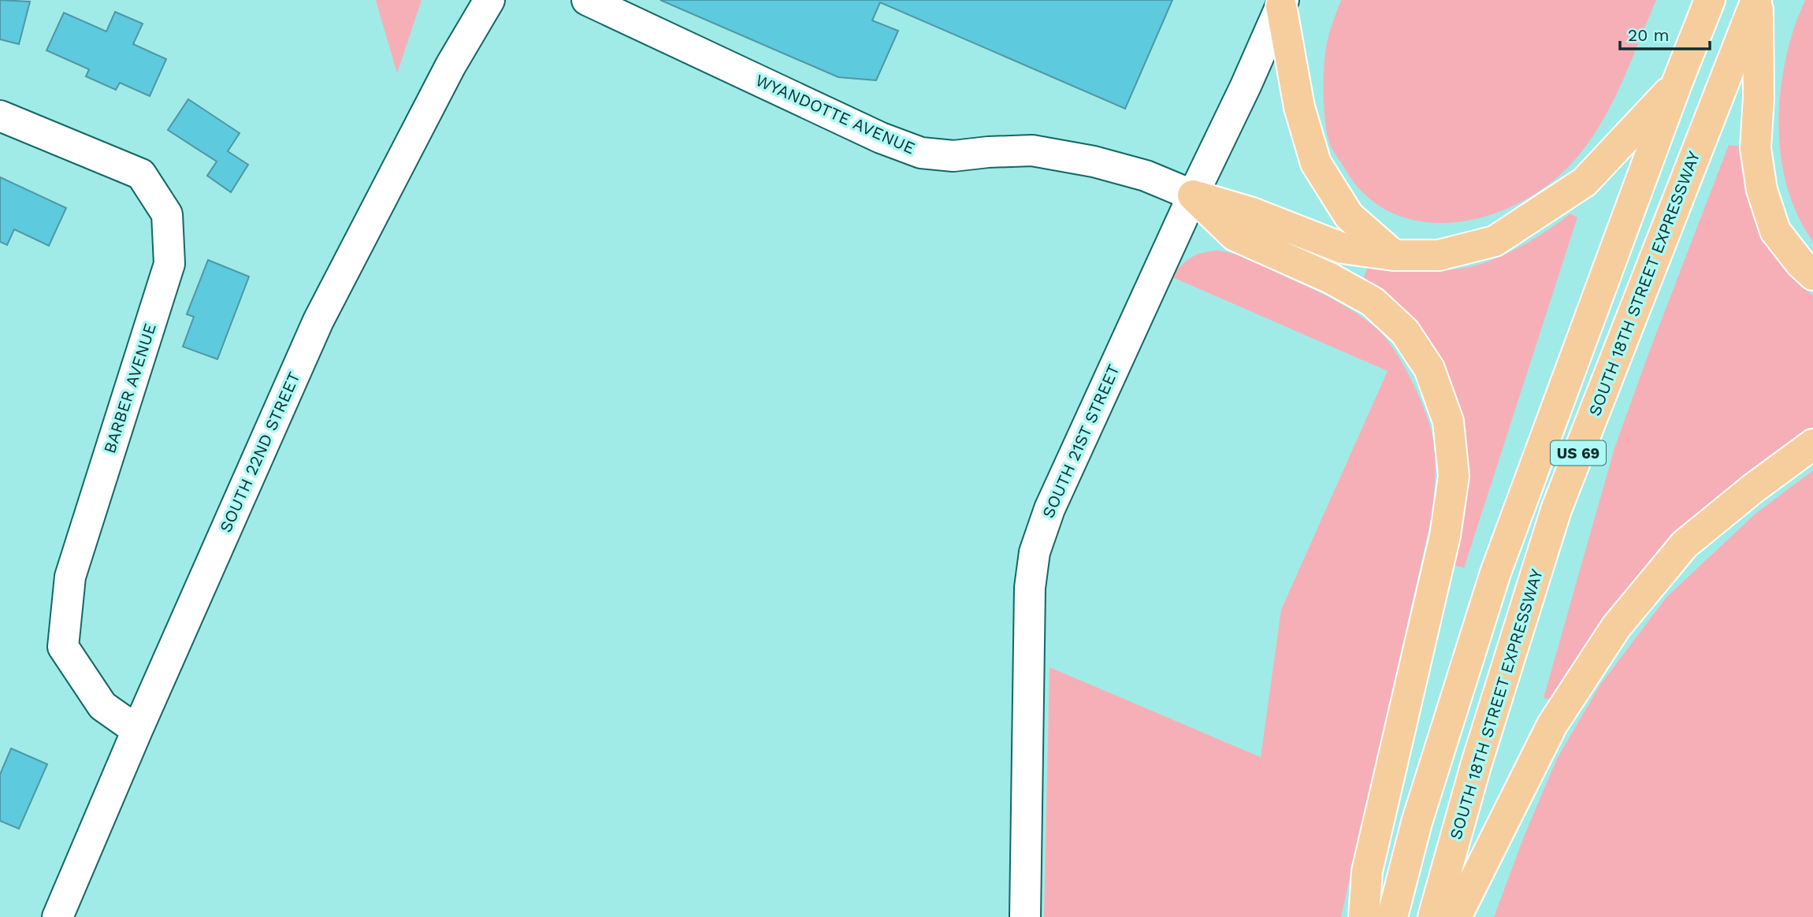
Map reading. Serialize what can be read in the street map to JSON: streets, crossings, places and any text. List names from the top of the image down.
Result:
{
  "streets": {
    "highway": ["SOUTH 18TH STREET EXPRESSWAY", "US 69"],
    "street": [
      "WYANDOTTE AVENUE",
      "BARBER AVENUE",
      "SOUTH 21ST STREET",
      "SOUTH 22ND STREET"
    ]
  },
  "crossings": [
    ["WYANDOTTE AVENUE", "SOUTH 21ST STREET"],
    ["BARBER AVENUE", "SOUTH 22ND STREET"]
  ],
  "scale_bar": "20 m"
}
